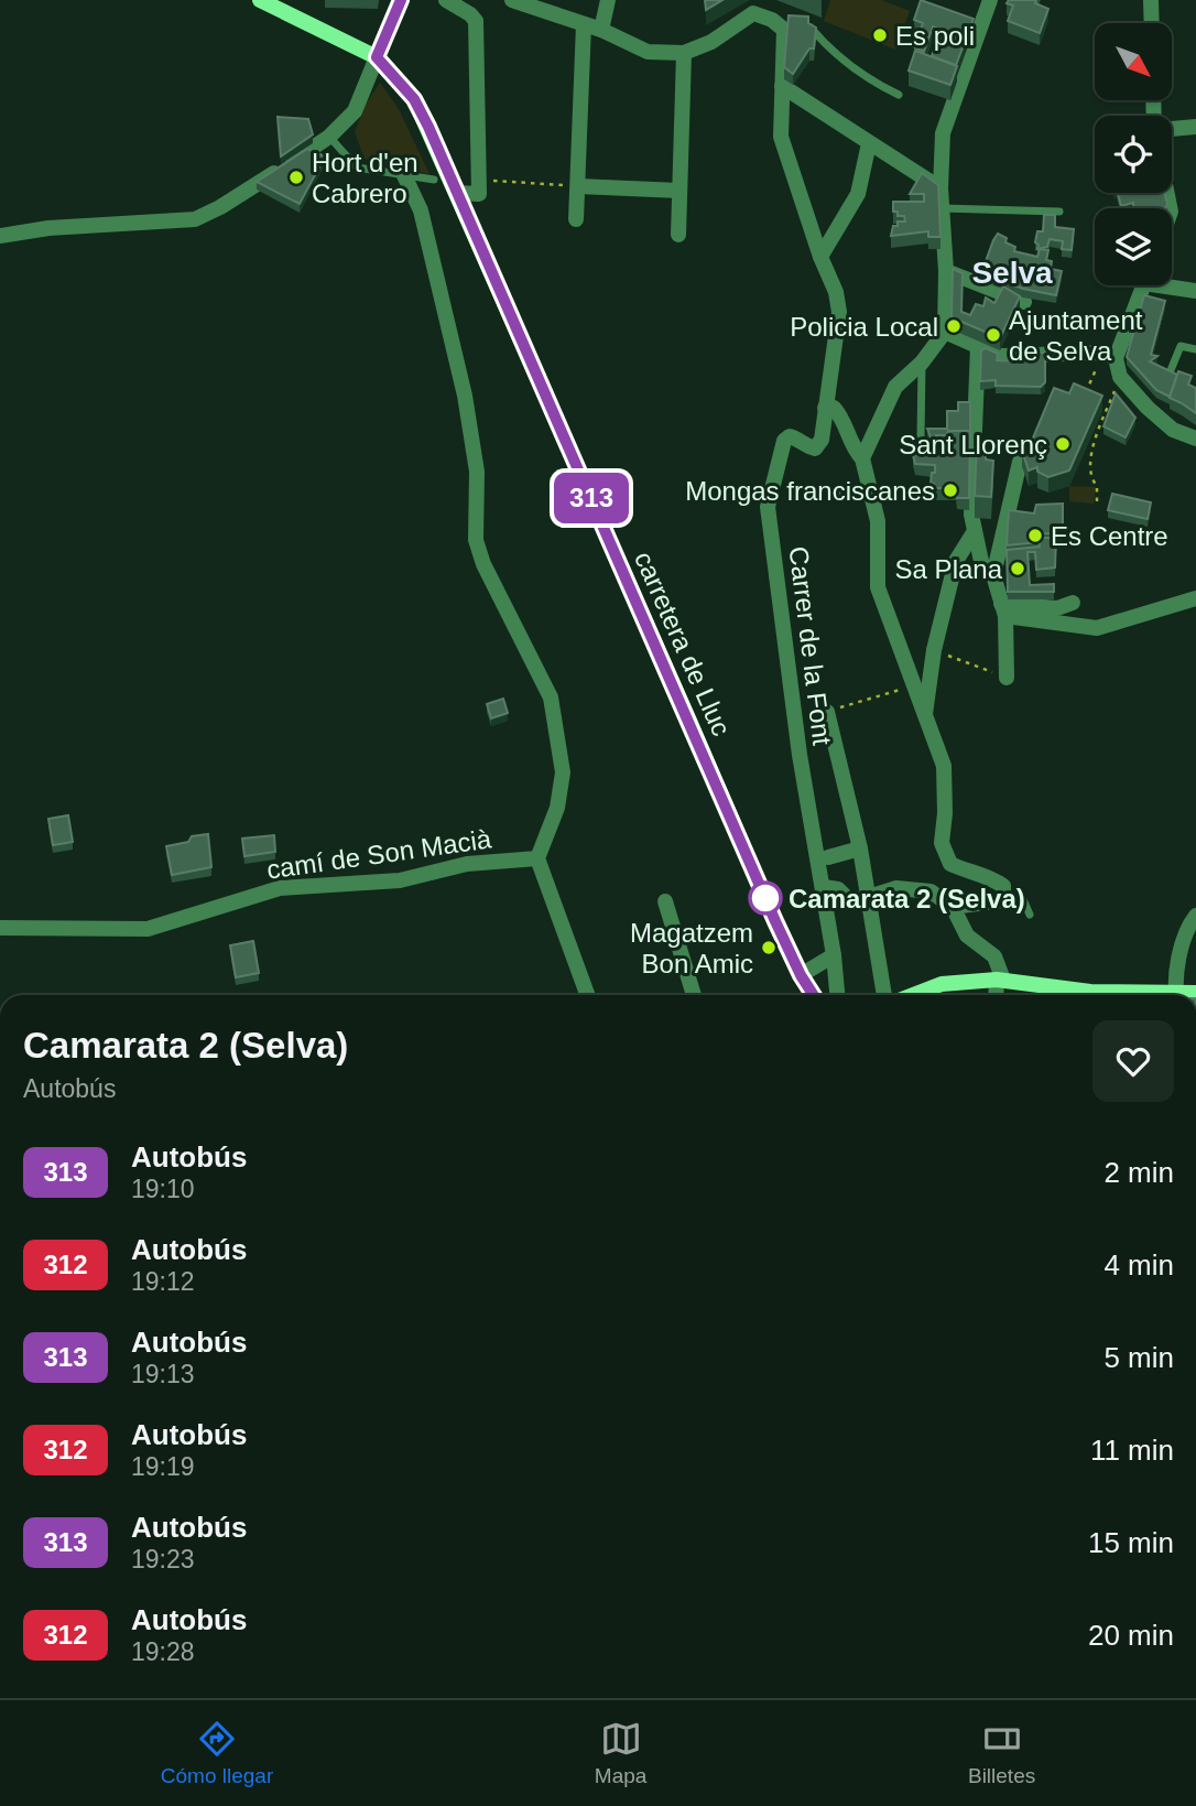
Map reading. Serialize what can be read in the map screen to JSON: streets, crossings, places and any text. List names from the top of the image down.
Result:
{
  "streets": {
    "main road": ["carretera de Lluc"],
    "street": ["Carrer de la Font", "camí de Son Macià"]
  },
  "districts": ["Selva"],
  "places": [
    "Es poli",
    "Hort d'en Cabrero",
    "Policia Local",
    "Ajuntament de Selva",
    "Sant Llorenç",
    "Mongas franciscanes",
    "Es Centre",
    "Sa Plana",
    "Camarata 2 (Selva)",
    "Magatzem Bon Amic"
  ],
  "lines": ["bus line 313"],
  "north": "bottom right",
  "page": {
    "on_map": "313",
    "heading": ["Camarata 2 (Selva)", "Autobús"],
    "list": [
      {
        "mark": "313",
        "name": "Autobús",
        "note": "19:10",
        "value": "2 min"
      },
      {
        "mark": "312",
        "name": "Autobús",
        "note": "19:12",
        "value": "4 min"
      },
      {
        "mark": "313",
        "name": "Autobús",
        "note": "19:13",
        "value": "5 min"
      },
      {
        "mark": "312",
        "name": "Autobús",
        "note": "19:19",
        "value": "11 min"
      },
      {
        "mark": "313",
        "name": "Autobús",
        "note": "19:23",
        "value": "15 min"
      },
      {
        "mark": "312",
        "name": "Autobús",
        "note": "19:28",
        "value": "20 min"
      }
    ],
    "tabs": ["Cómo llegar", "Mapa", "Billetes"]
  }
}
